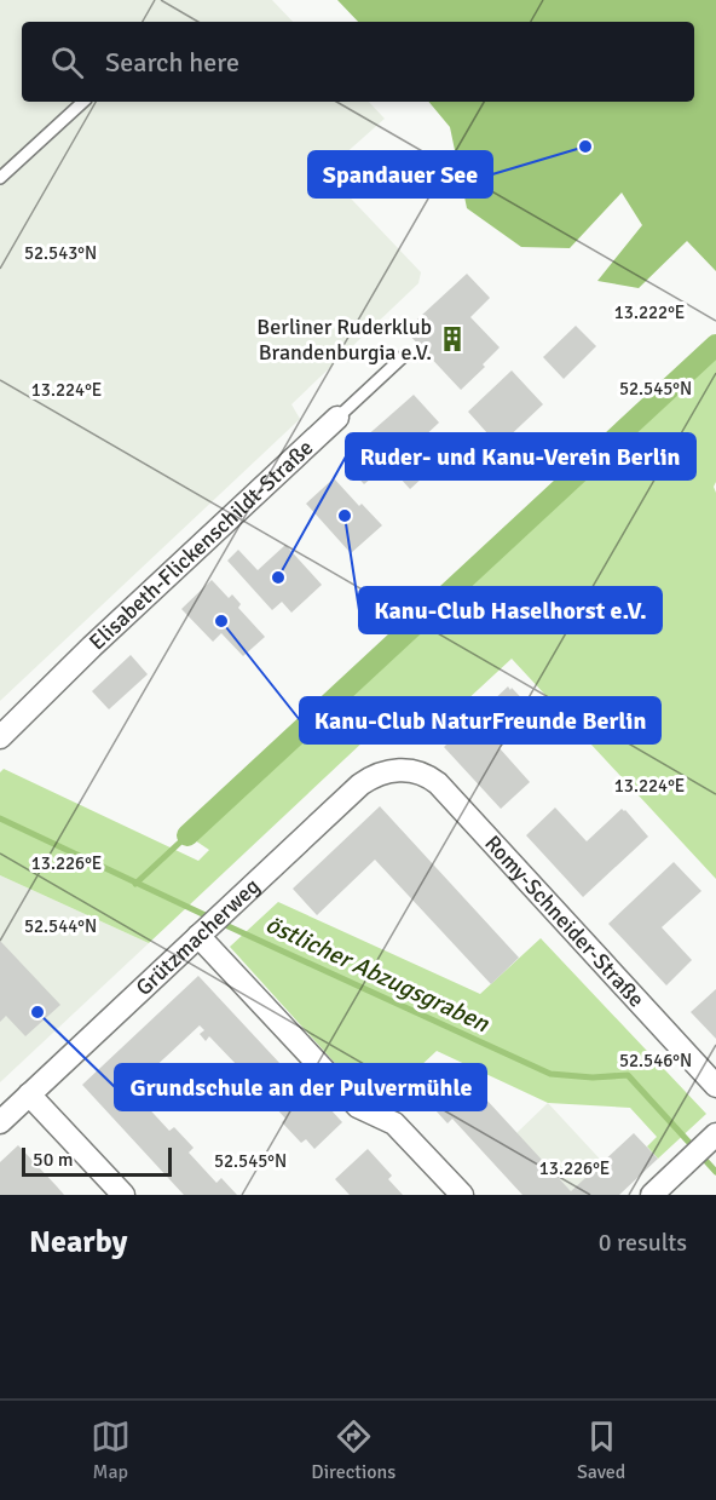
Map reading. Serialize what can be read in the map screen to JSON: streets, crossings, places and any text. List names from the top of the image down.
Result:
{
  "streets": {
    "street": ["Elisabeth-Flickenschildt-Straße", "Romy-Schneider-Straße", "Grützmacherweg"]
  },
  "crossings": [
    ["Romy-Schneider-Straße", "Grützmacherweg"]
  ],
  "water": ["östlicher Abzugsgraben"],
  "places": {
    "other": [
      "Spandauer See",
      "Kanu-Club Haselhorst e.V.",
      "Ruder- und Kanu-Verein Berlin",
      "Kanu-Club NaturFreunde Berlin",
      "Grundschule an der Pulvermühle"
    ],
    "building": ["Berliner Ruderklub Brandenburgia e.V."]
  },
  "scale_bar": "50 m",
  "page": {
    "search": "Search here",
    "scale": "50 m",
    "heading": ["Nearby", "0 results"],
    "nav": ["Map", "Directions", "Saved"]
  },
  "coordinates": [
    "52.543°N",
    "13.222°E",
    "52.545°N",
    "13.224°E",
    "13.226°E",
    "52.544°N",
    "52.546°N"
  ]
}
